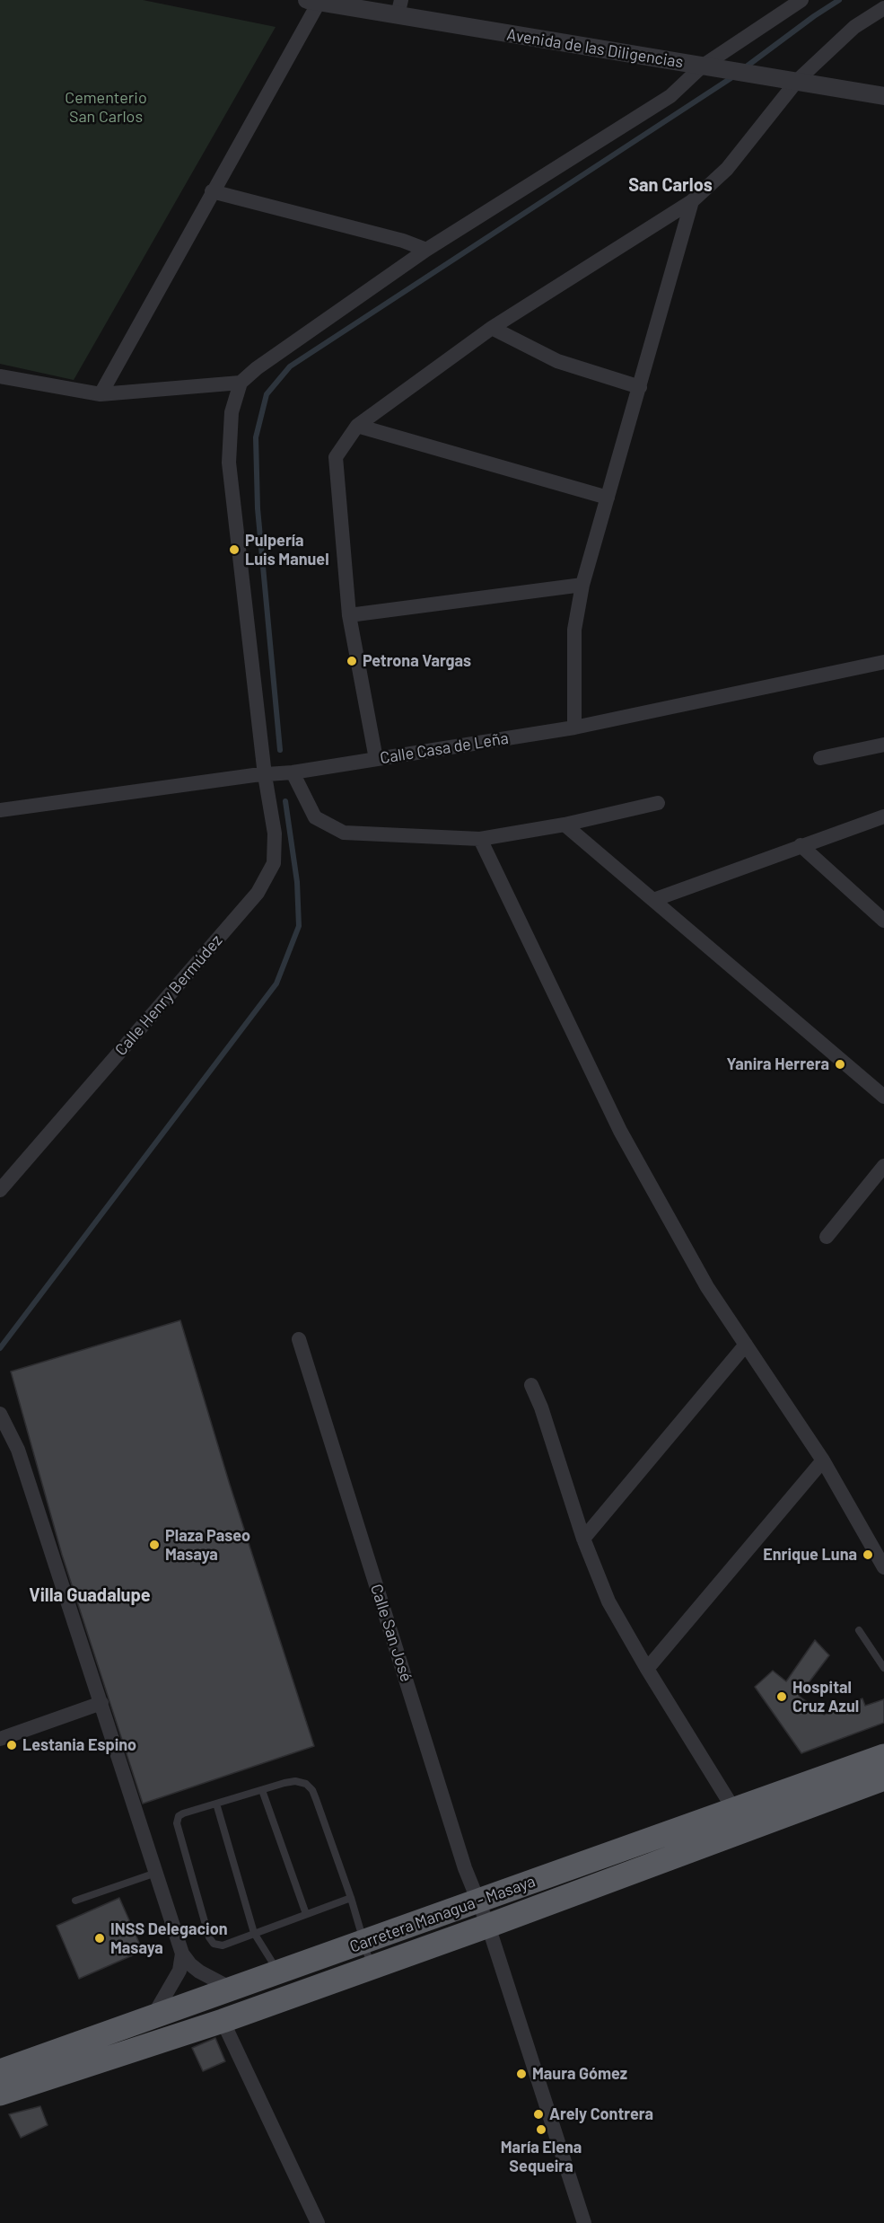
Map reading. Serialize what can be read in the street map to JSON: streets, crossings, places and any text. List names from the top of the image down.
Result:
{
  "streets": {
    "highway": ["Carretera Managua - Masaya"],
    "street": [
      "Avenida de las Diligencias",
      "Calle Casa de Leña",
      "Calle Henry Bermúdez",
      "Calle San José"
    ]
  },
  "crossings": [
    ["Calle Casa de Leña", "Calle Henry Bermúdez"],
    ["Calle San José", "Carretera Managua - Masaya"]
  ],
  "districts": ["San Carlos", "Villa Guadalupe"],
  "parks": ["Cementerio San Carlos"],
  "places": [
    "Pulpería Luis Manuel",
    "Petrona Vargas",
    "Yanira Herrera",
    "Plaza Paseo Masaya",
    "Enrique Luna",
    "Hospital Cruz Azul",
    "Lestania Espino",
    "INSS Delegacion Masaya",
    "Maura Gómez",
    "Arely Contrera",
    "María Elena Sequeira"
  ]
}
